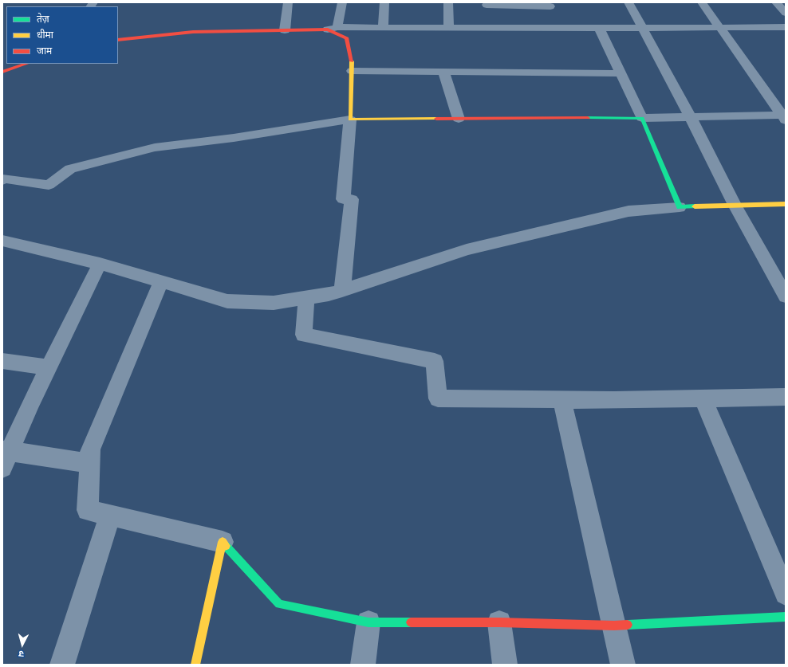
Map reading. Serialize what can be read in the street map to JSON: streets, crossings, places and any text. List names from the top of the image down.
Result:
{
  "legend": ["तेज़", "धीमा", "जाम"],
  "north": "bottom"
}
